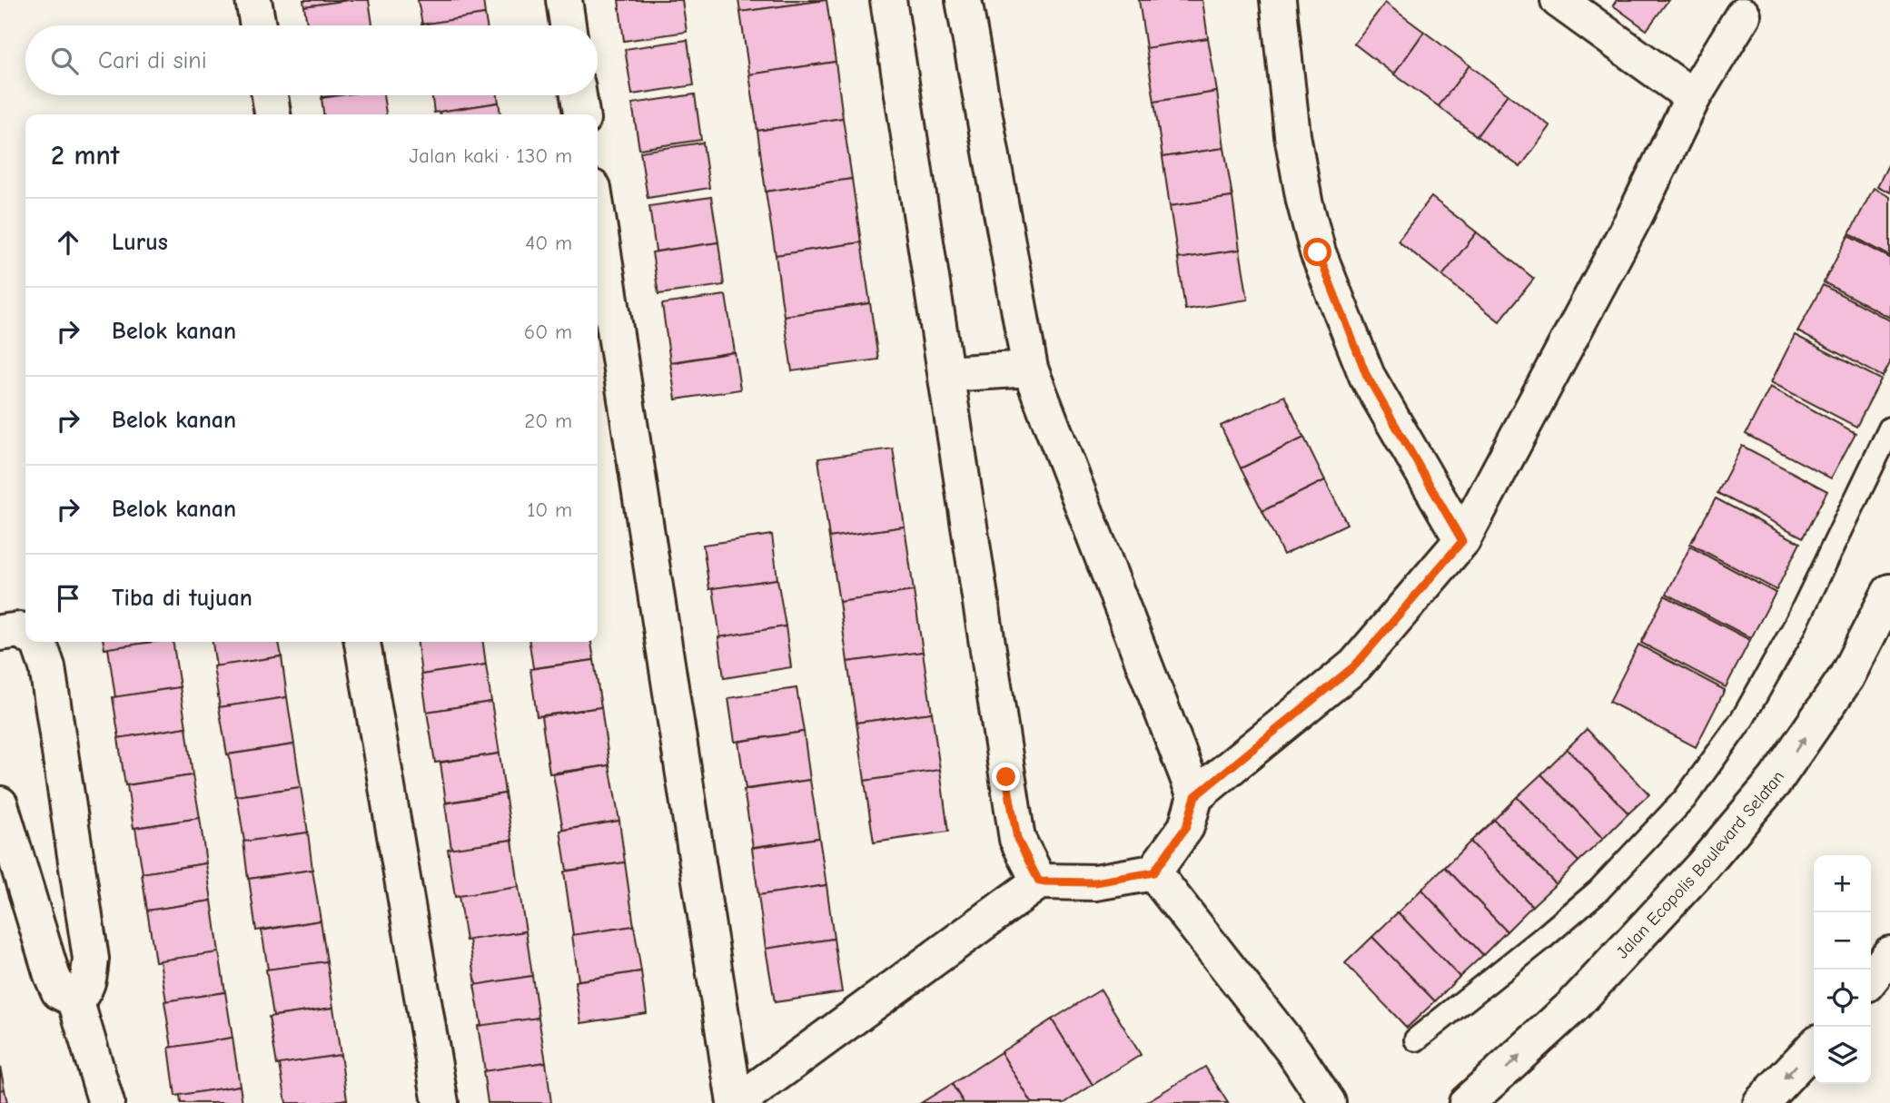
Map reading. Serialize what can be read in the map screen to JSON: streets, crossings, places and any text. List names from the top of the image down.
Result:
{
  "streets": {
    "street": ["Jalan Ecopolis Boulevard Selatan"]
  },
  "one_way": ["Jalan Ecopolis Boulevard Selatan"],
  "page": {
    "search": "Cari di sini",
    "heading": ["2 mnt", "Jalan kaki · 130 m"],
    "list": [
      ["Lurus", "40 m"],
      ["Belok kanan", "60 m"],
      ["Belok kanan", "20 m"],
      ["Belok kanan", "10 m"],
      "Tiba di tujuan"
    ],
    "map_buttons": ["+", "−"]
  }
}
